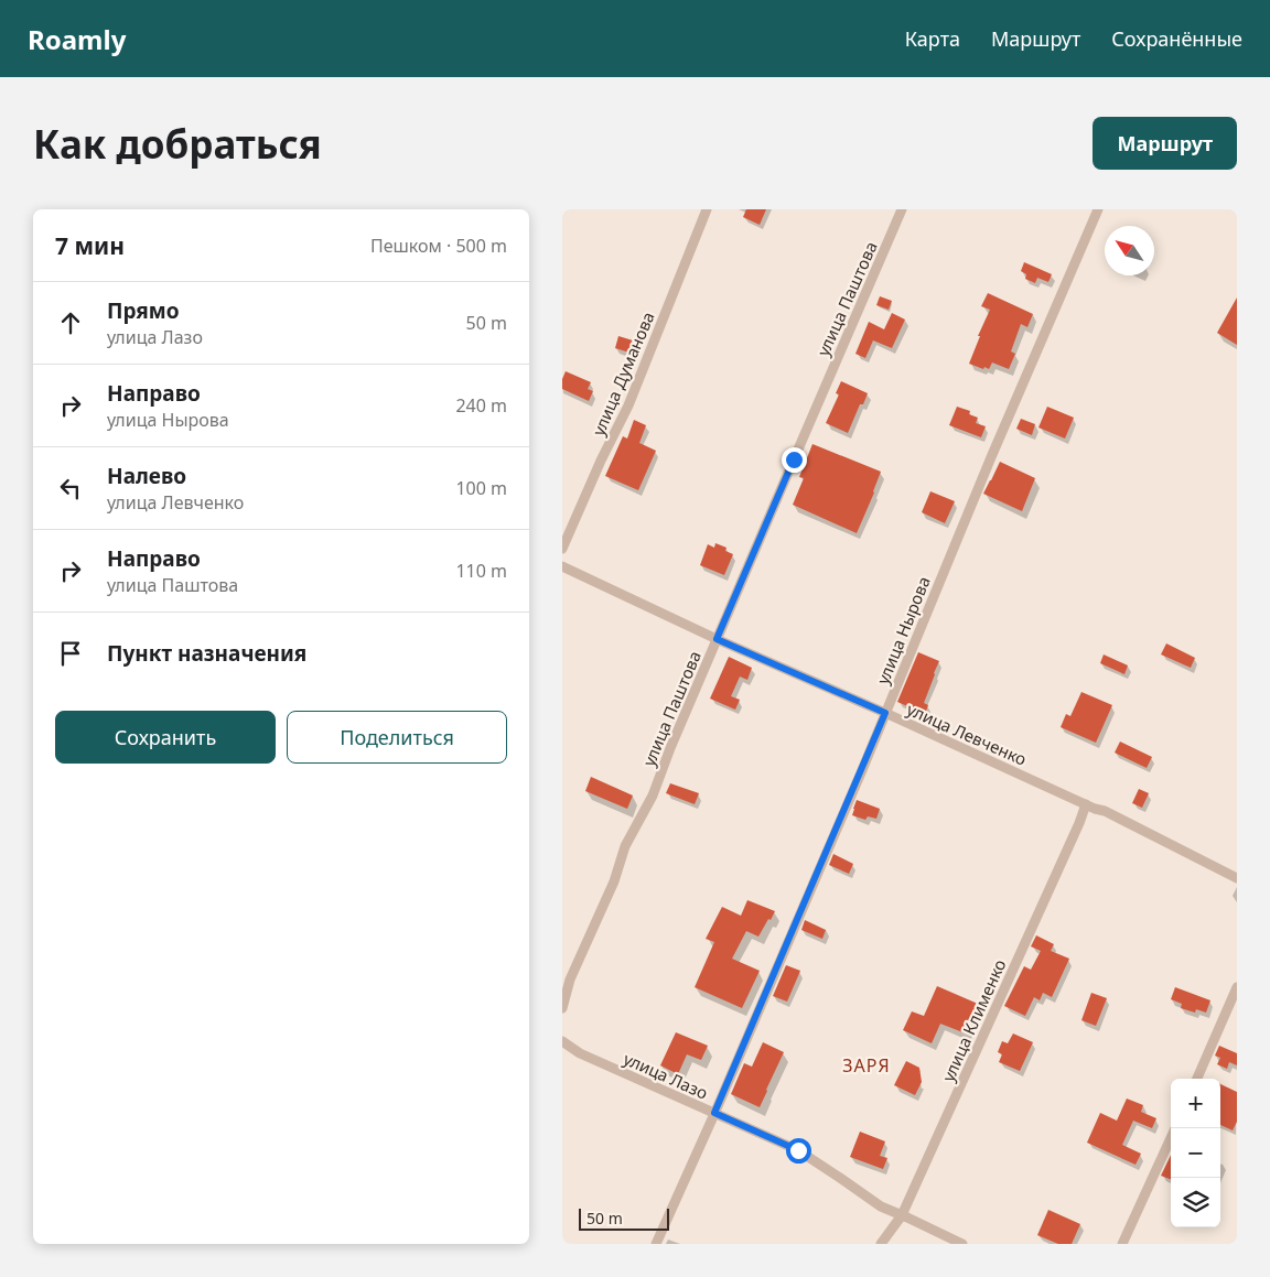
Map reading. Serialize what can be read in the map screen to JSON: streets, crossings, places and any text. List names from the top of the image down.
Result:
{
  "streets": {
    "street": [
      "улица Паштова",
      "улица Думанова",
      "улица Нырова",
      "улица Левченко",
      "улица Клименко",
      "улица Лазо"
    ]
  },
  "crossings": [
    ["улица Паштова", "улица Левченко"],
    ["улица Нырова", "улица Левченко"],
    ["улица Нырова", "улица Лазо"],
    ["улица Левченко", "улица Клименко"],
    ["улица Клименко", "улица Лазо"]
  ],
  "districts": ["ЗАРЯ"],
  "scale_bar": "50 m",
  "north": "top left",
  "page": {
    "header": "Roamly",
    "nav": ["Карта", "Маршрут", "Сохранённые"],
    "buttons": [
      "Маршрут",
      ["Сохранить", "Поделиться"]
    ],
    "title": "Как добраться",
    "heading": ["7 мин", "Пешком · 500 m"],
    "list": [
      ["Прямо", "улица Лазо", "50 m"],
      ["Направо", "улица Нырова", "240 m"],
      ["Налево", "улица Левченко", "100 m"],
      ["Направо", "улица Паштова", "110 m"],
      "Пункт назначения"
    ],
    "map_buttons": ["+", "−"],
    "scale": "50 m"
  }
}
